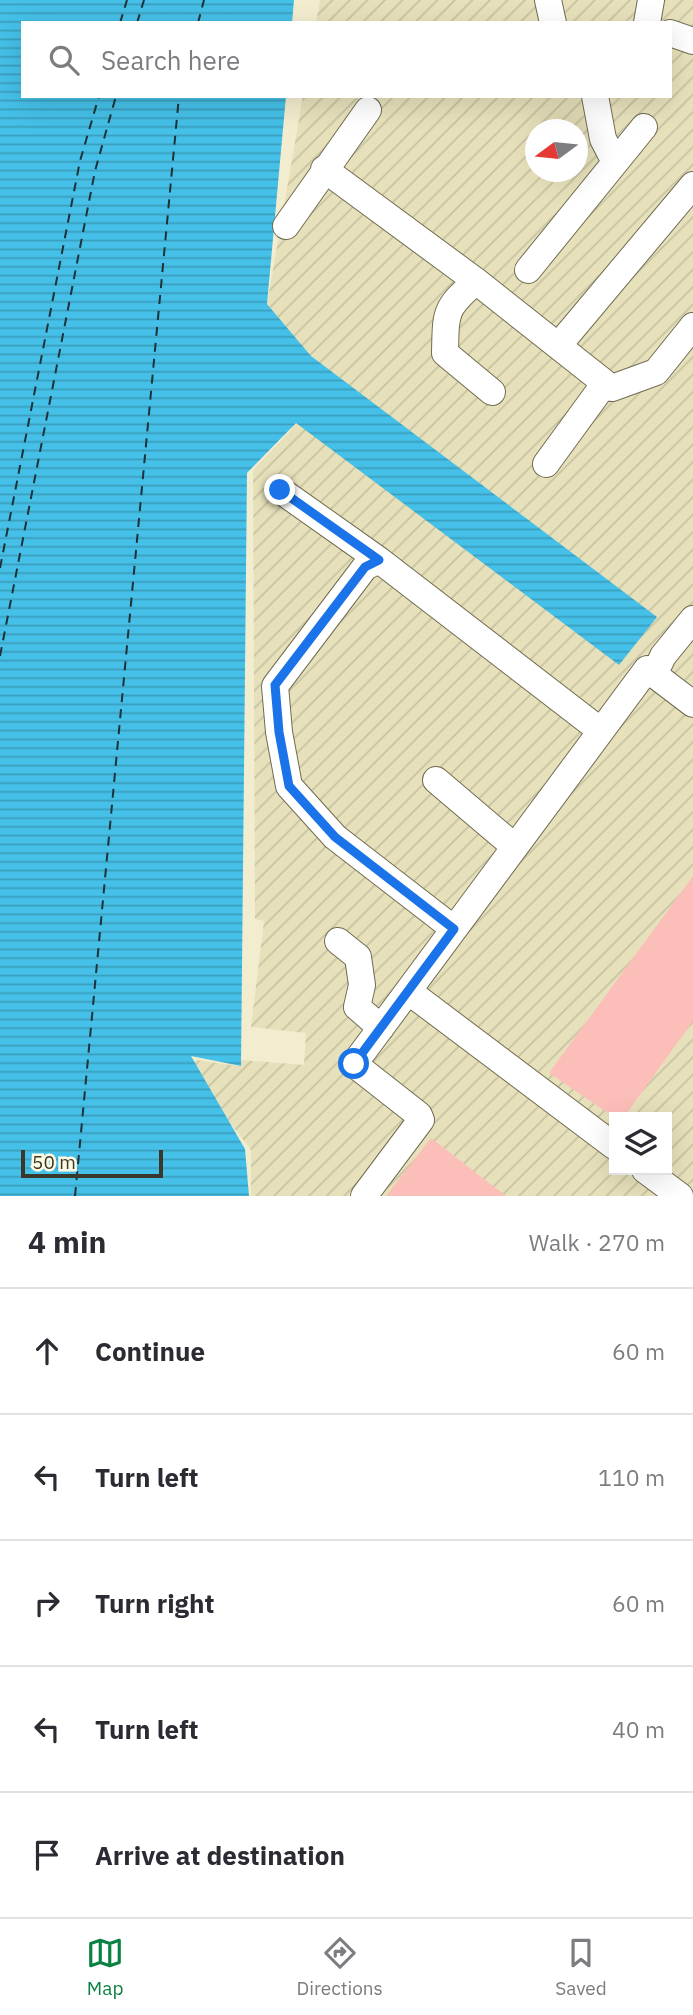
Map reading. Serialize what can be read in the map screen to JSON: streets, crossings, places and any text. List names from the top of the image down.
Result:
{
  "scale_bar": "50 m",
  "north": "left",
  "page": {
    "search": "Search here",
    "scale": "50 m",
    "heading": ["4 min", "Walk · 270 m"],
    "list": [
      ["Continue", "60 m"],
      ["Turn left", "110 m"],
      ["Turn right", "60 m"],
      ["Turn left", "40 m"],
      "Arrive at destination"
    ],
    "nav": ["Map", "Directions", "Saved"]
  }
}
